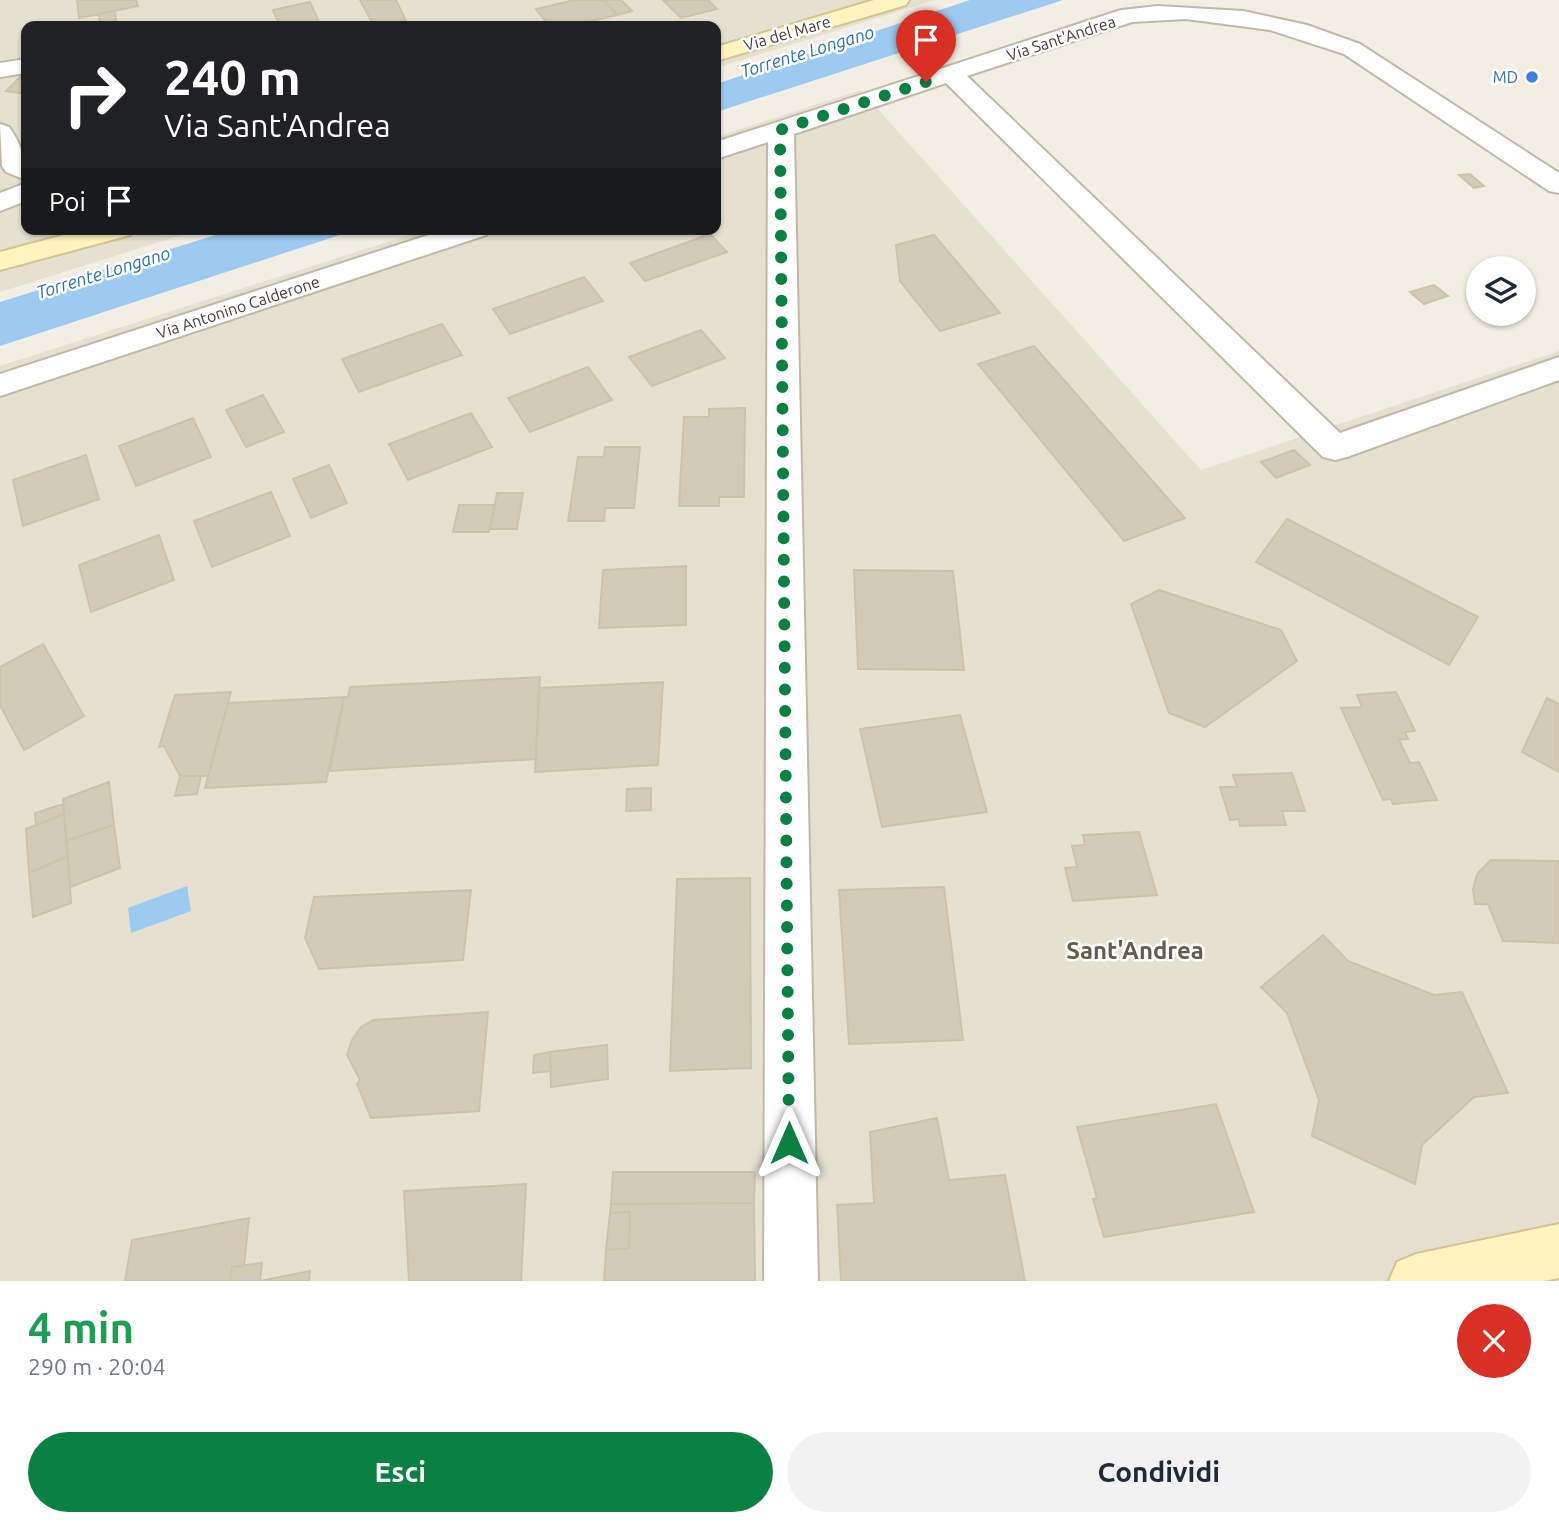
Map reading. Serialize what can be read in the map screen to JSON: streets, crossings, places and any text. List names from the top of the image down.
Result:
{
  "streets": {
    "street": ["Via del Mare", "Via Sant'Andrea", "Via Antonino Calderone"]
  },
  "districts": ["Sant'Andrea"],
  "water": ["Torrente Longano"],
  "places": ["MD"],
  "page": {
    "turn": ["240 m", "Via Sant'Andrea"],
    "then": "Poi",
    "heading": ["4 min", "290 m · 20:04"],
    "buttons": ["Esci", "Condividi"]
  }
}
